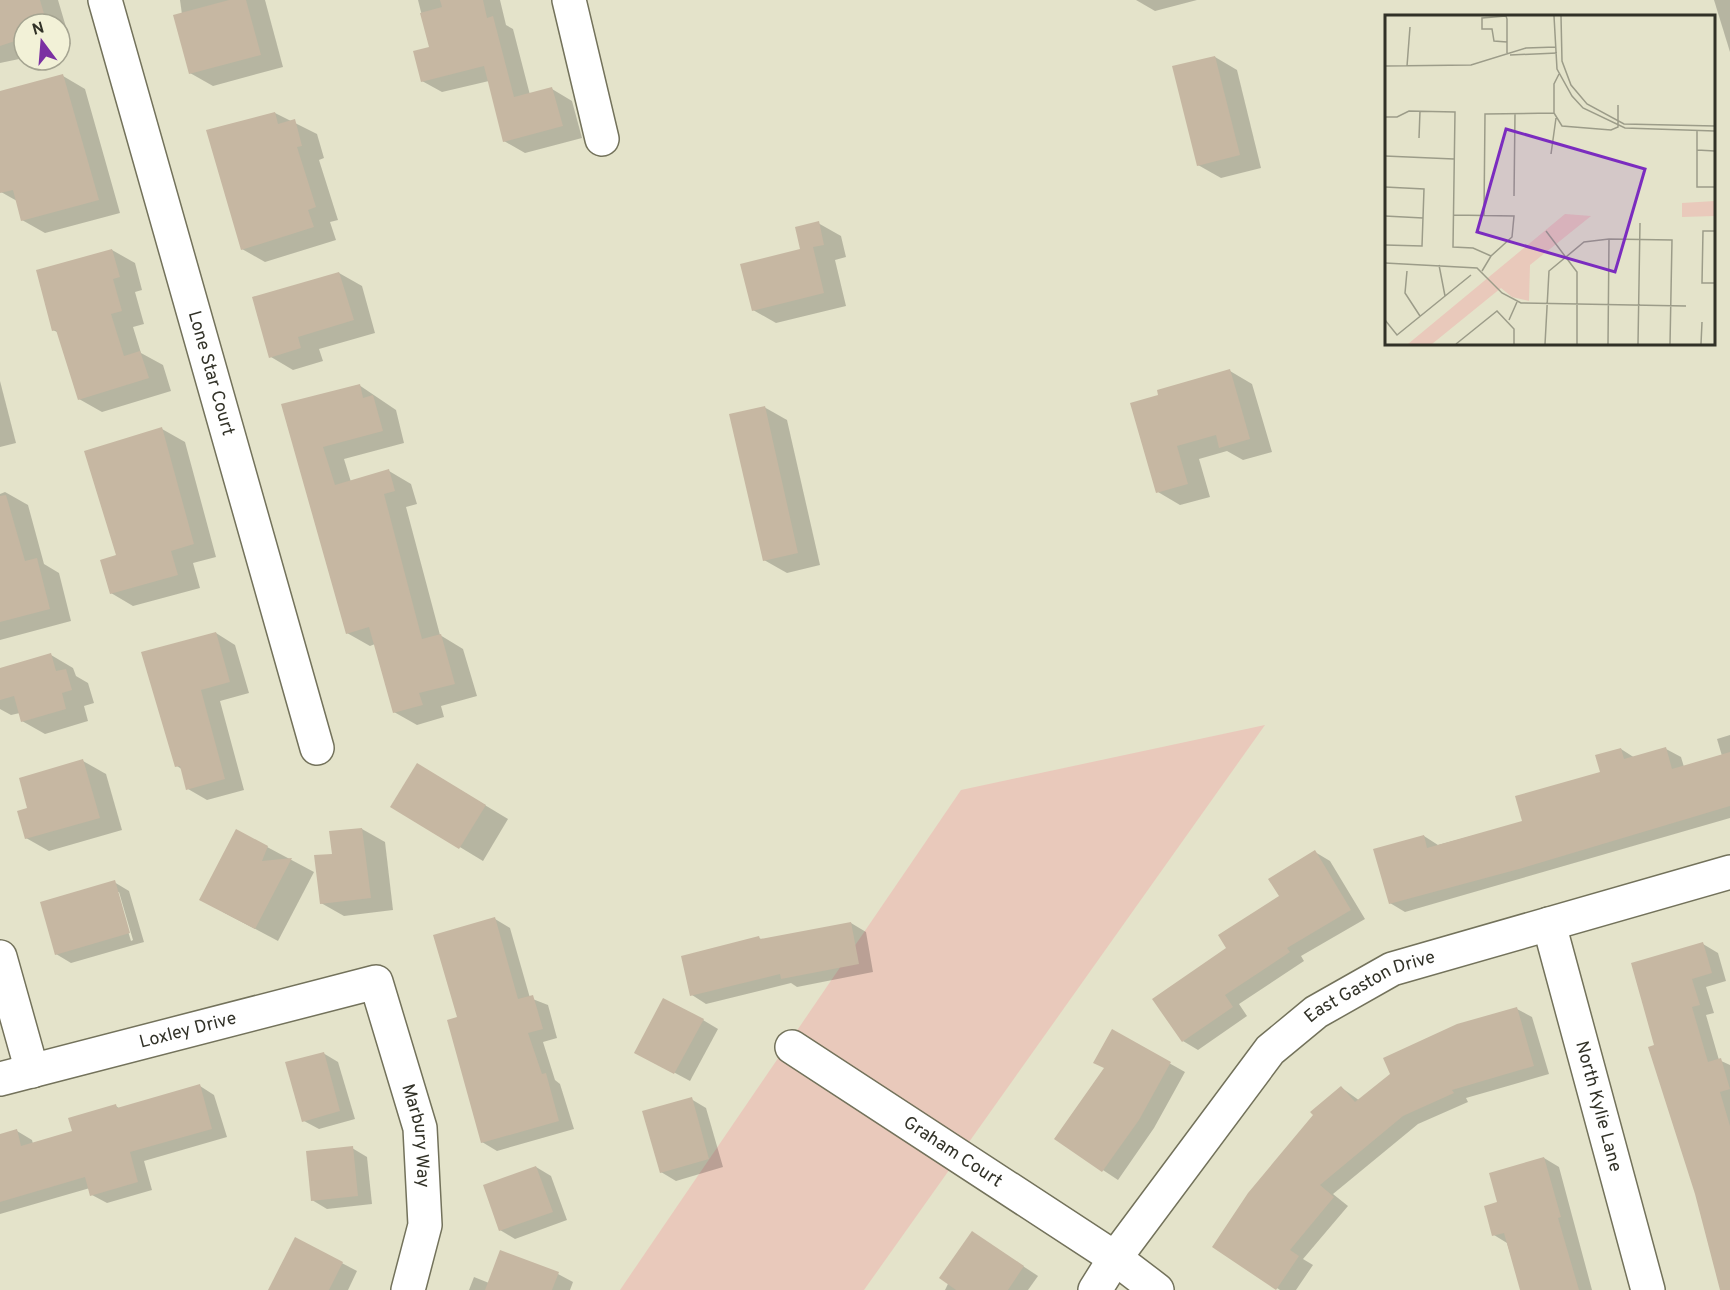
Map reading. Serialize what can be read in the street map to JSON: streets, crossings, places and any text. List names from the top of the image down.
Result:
{
  "streets": {
    "street": [
      "Lone Star Court",
      "East Gaston Drive",
      "Loxley Drive",
      "North Kylie Lane",
      "Marbury Way",
      "Graham Court"
    ]
  },
  "crossings": [
    ["East Gaston Drive", "North Kylie Lane"],
    ["East Gaston Drive", "Graham Court"],
    ["Loxley Drive", "Marbury Way"]
  ],
  "north": "top"
}
